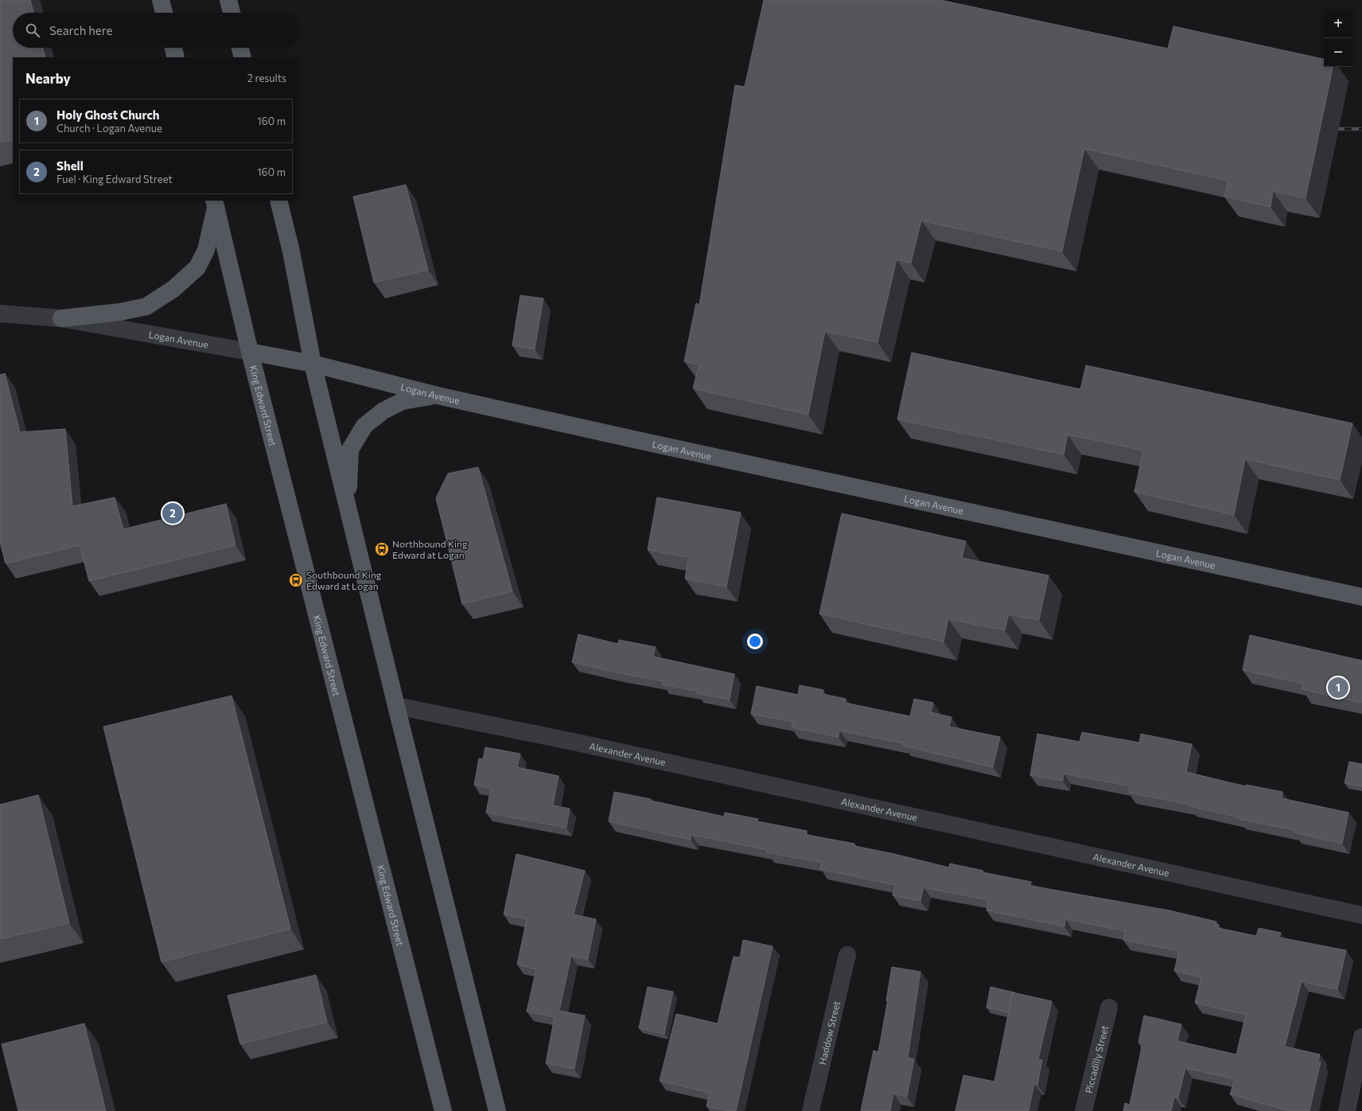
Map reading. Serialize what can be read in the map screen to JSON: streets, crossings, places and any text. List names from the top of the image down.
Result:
{
  "streets": {
    "main road": ["Logan Avenue", "King Edward Street"],
    "street": ["Alexander Avenue", "Haddow Street", "Piccadilly Street"]
  },
  "crossings": [
    ["Logan Avenue", "King Edward Street"]
  ],
  "places": {
    "bus stop": ["Northbound King Edward at Logan", "Southbound King Edward at Logan"]
  },
  "page": {
    "map_buttons": ["+", "−"],
    "search": "Search here",
    "heading": ["Nearby", "2 results"],
    "list": [
      {
        "mark": "1",
        "name": "Holy Ghost Church",
        "note": "Church · Logan Avenue",
        "value": "160 m"
      },
      {
        "mark": "2",
        "name": "Shell",
        "note": "Fuel · King Edward Street",
        "value": "160 m"
      }
    ],
    "pins": ["2", "1"]
  }
}
